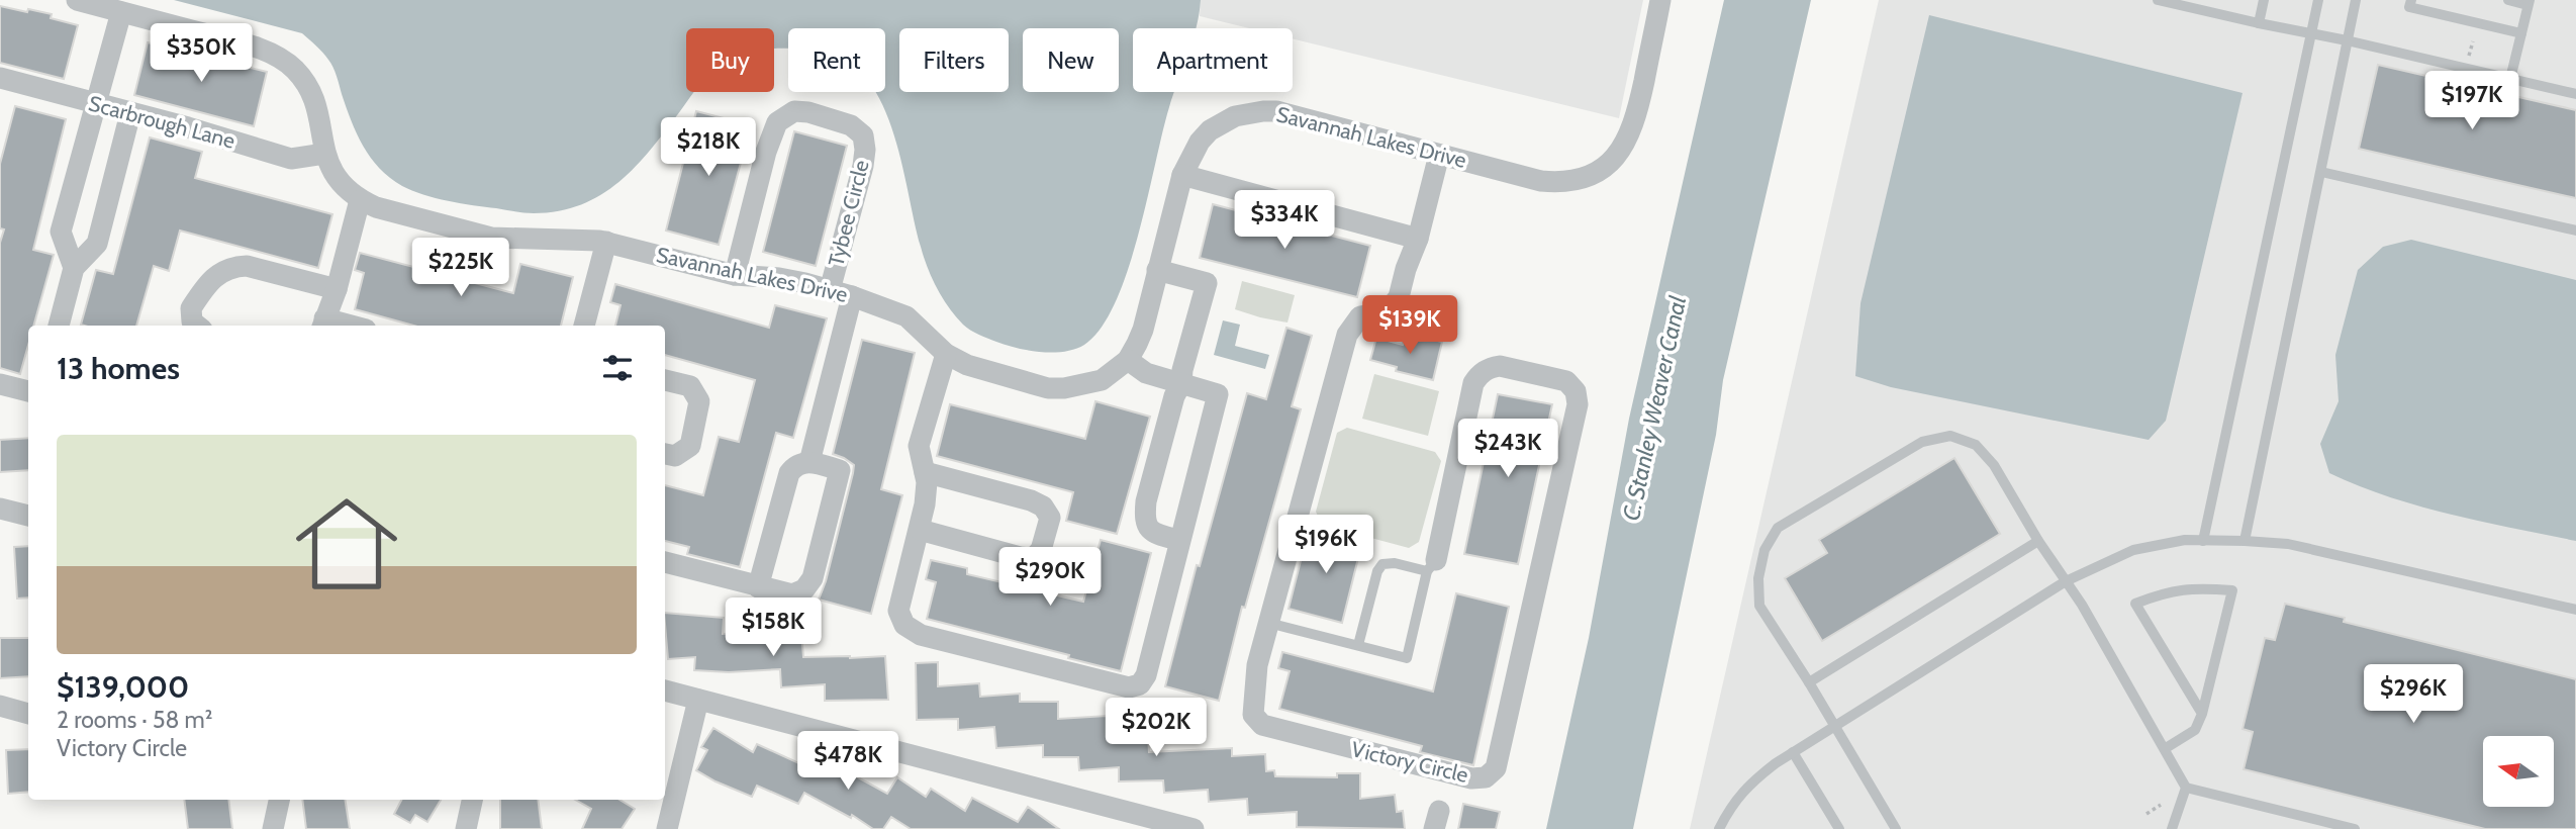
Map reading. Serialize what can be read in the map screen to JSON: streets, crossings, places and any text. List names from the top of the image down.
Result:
{
  "streets": {
    "street": [
      "Scarbrough Lane",
      "Savannah Lakes Drive",
      "Tybee Circle",
      "Victory Circle"
    ]
  },
  "crossings": [
    ["Scarbrough Lane", "Savannah Lakes Drive"],
    ["Savannah Lakes Drive", "Tybee Circle"],
    ["Savannah Lakes Drive", "Victory Circle"]
  ],
  "water": ["C. Stanley Weaver Canal"],
  "north": "left",
  "page": {
    "price": [
      "$350K",
      "$197K",
      "$218K",
      "$334K",
      "$225K",
      "$139K",
      "$243K",
      "$196K",
      "$290K",
      "$158K",
      "$296K",
      "$202K",
      "$478K"
    ],
    "chip": [
      "Buy",
      "Rent",
      "Filters",
      "New",
      "Apartment"
    ],
    "heading": "13 homes",
    "list": [
      {
        "name": "$139,000",
        "note": "2 rooms · 58 m² · Victory Circle"
      }
    ]
  }
}
